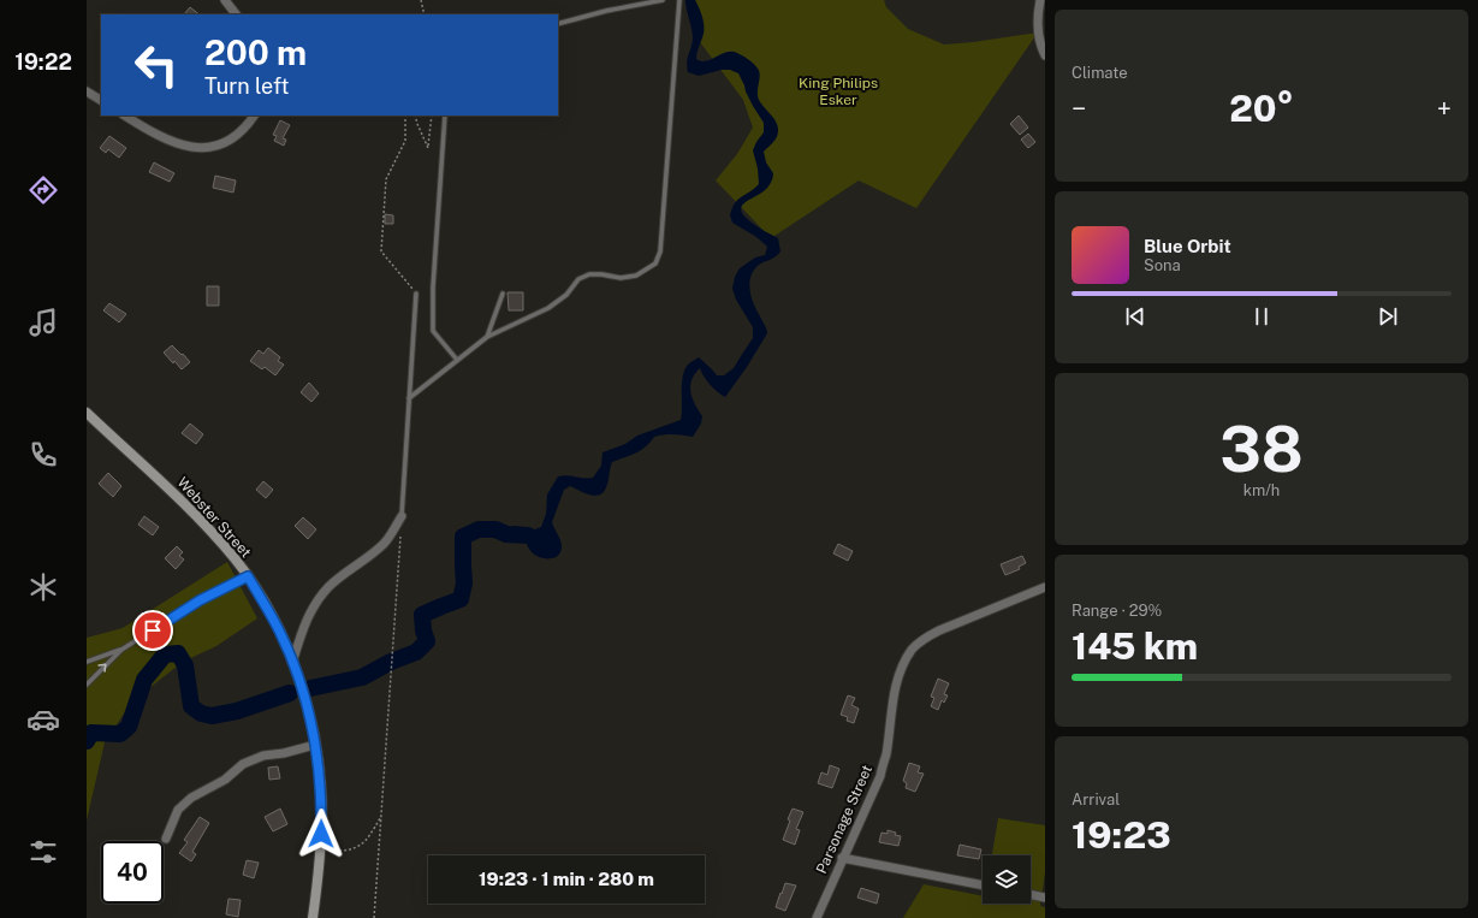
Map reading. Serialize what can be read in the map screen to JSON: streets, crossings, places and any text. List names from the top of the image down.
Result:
{
  "streets": {
    "street": ["Webster Street", "Parsonage Street"]
  },
  "parks": ["King Philips Esker"],
  "page": {
    "tabs": "19:22",
    "tile": [
      "Climate",
      ["38", "km/h"],
      ["Range · 29%", "145 km"],
      ["Arrival", "19:23"]
    ],
    "turn": ["200 m", "Turn left"],
    "heat": ["−", "20°", "+"],
    "song": ["Blue Orbit", "Sona"],
    "limit": "40",
    "trip": "19:23 · 1 min · 280 m"
  }
}
